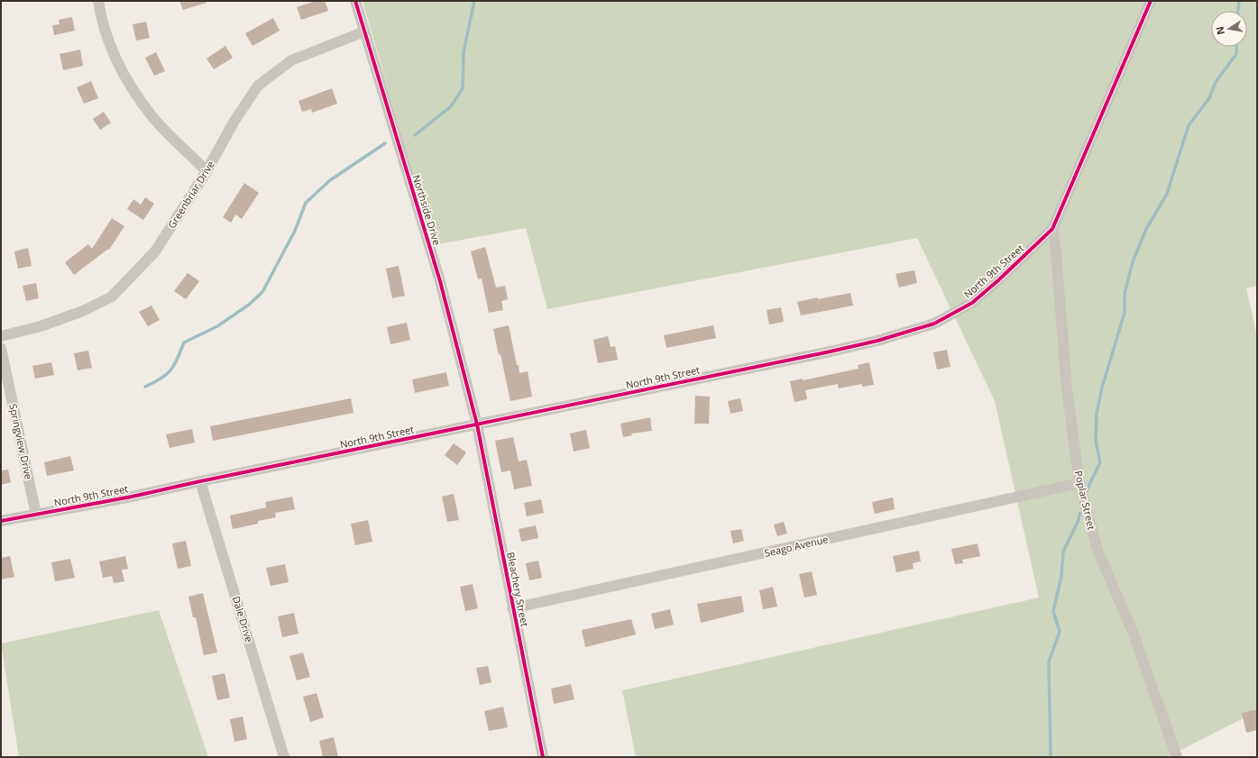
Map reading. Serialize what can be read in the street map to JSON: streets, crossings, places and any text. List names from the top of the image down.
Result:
{
  "streets": {
    "street": [
      "Greenbriar Drive",
      "Northside Drive",
      "North 9th Street",
      "Springview Drive",
      "Poplar Street",
      "Seago Avenue",
      "Bleachery Street",
      "Dale Drive"
    ]
  },
  "crossings": [
    ["Greenbriar Drive", "Northside Drive"],
    ["Northside Drive", "North 9th Street"],
    ["Northside Drive", "Bleachery Street"],
    ["North 9th Street", "Springview Drive"],
    ["North 9th Street", "Poplar Street"],
    ["North 9th Street", "Bleachery Street"],
    ["North 9th Street", "Dale Drive"],
    ["Poplar Street", "Seago Avenue"],
    ["Seago Avenue", "Bleachery Street"]
  ],
  "north": "left"
}
